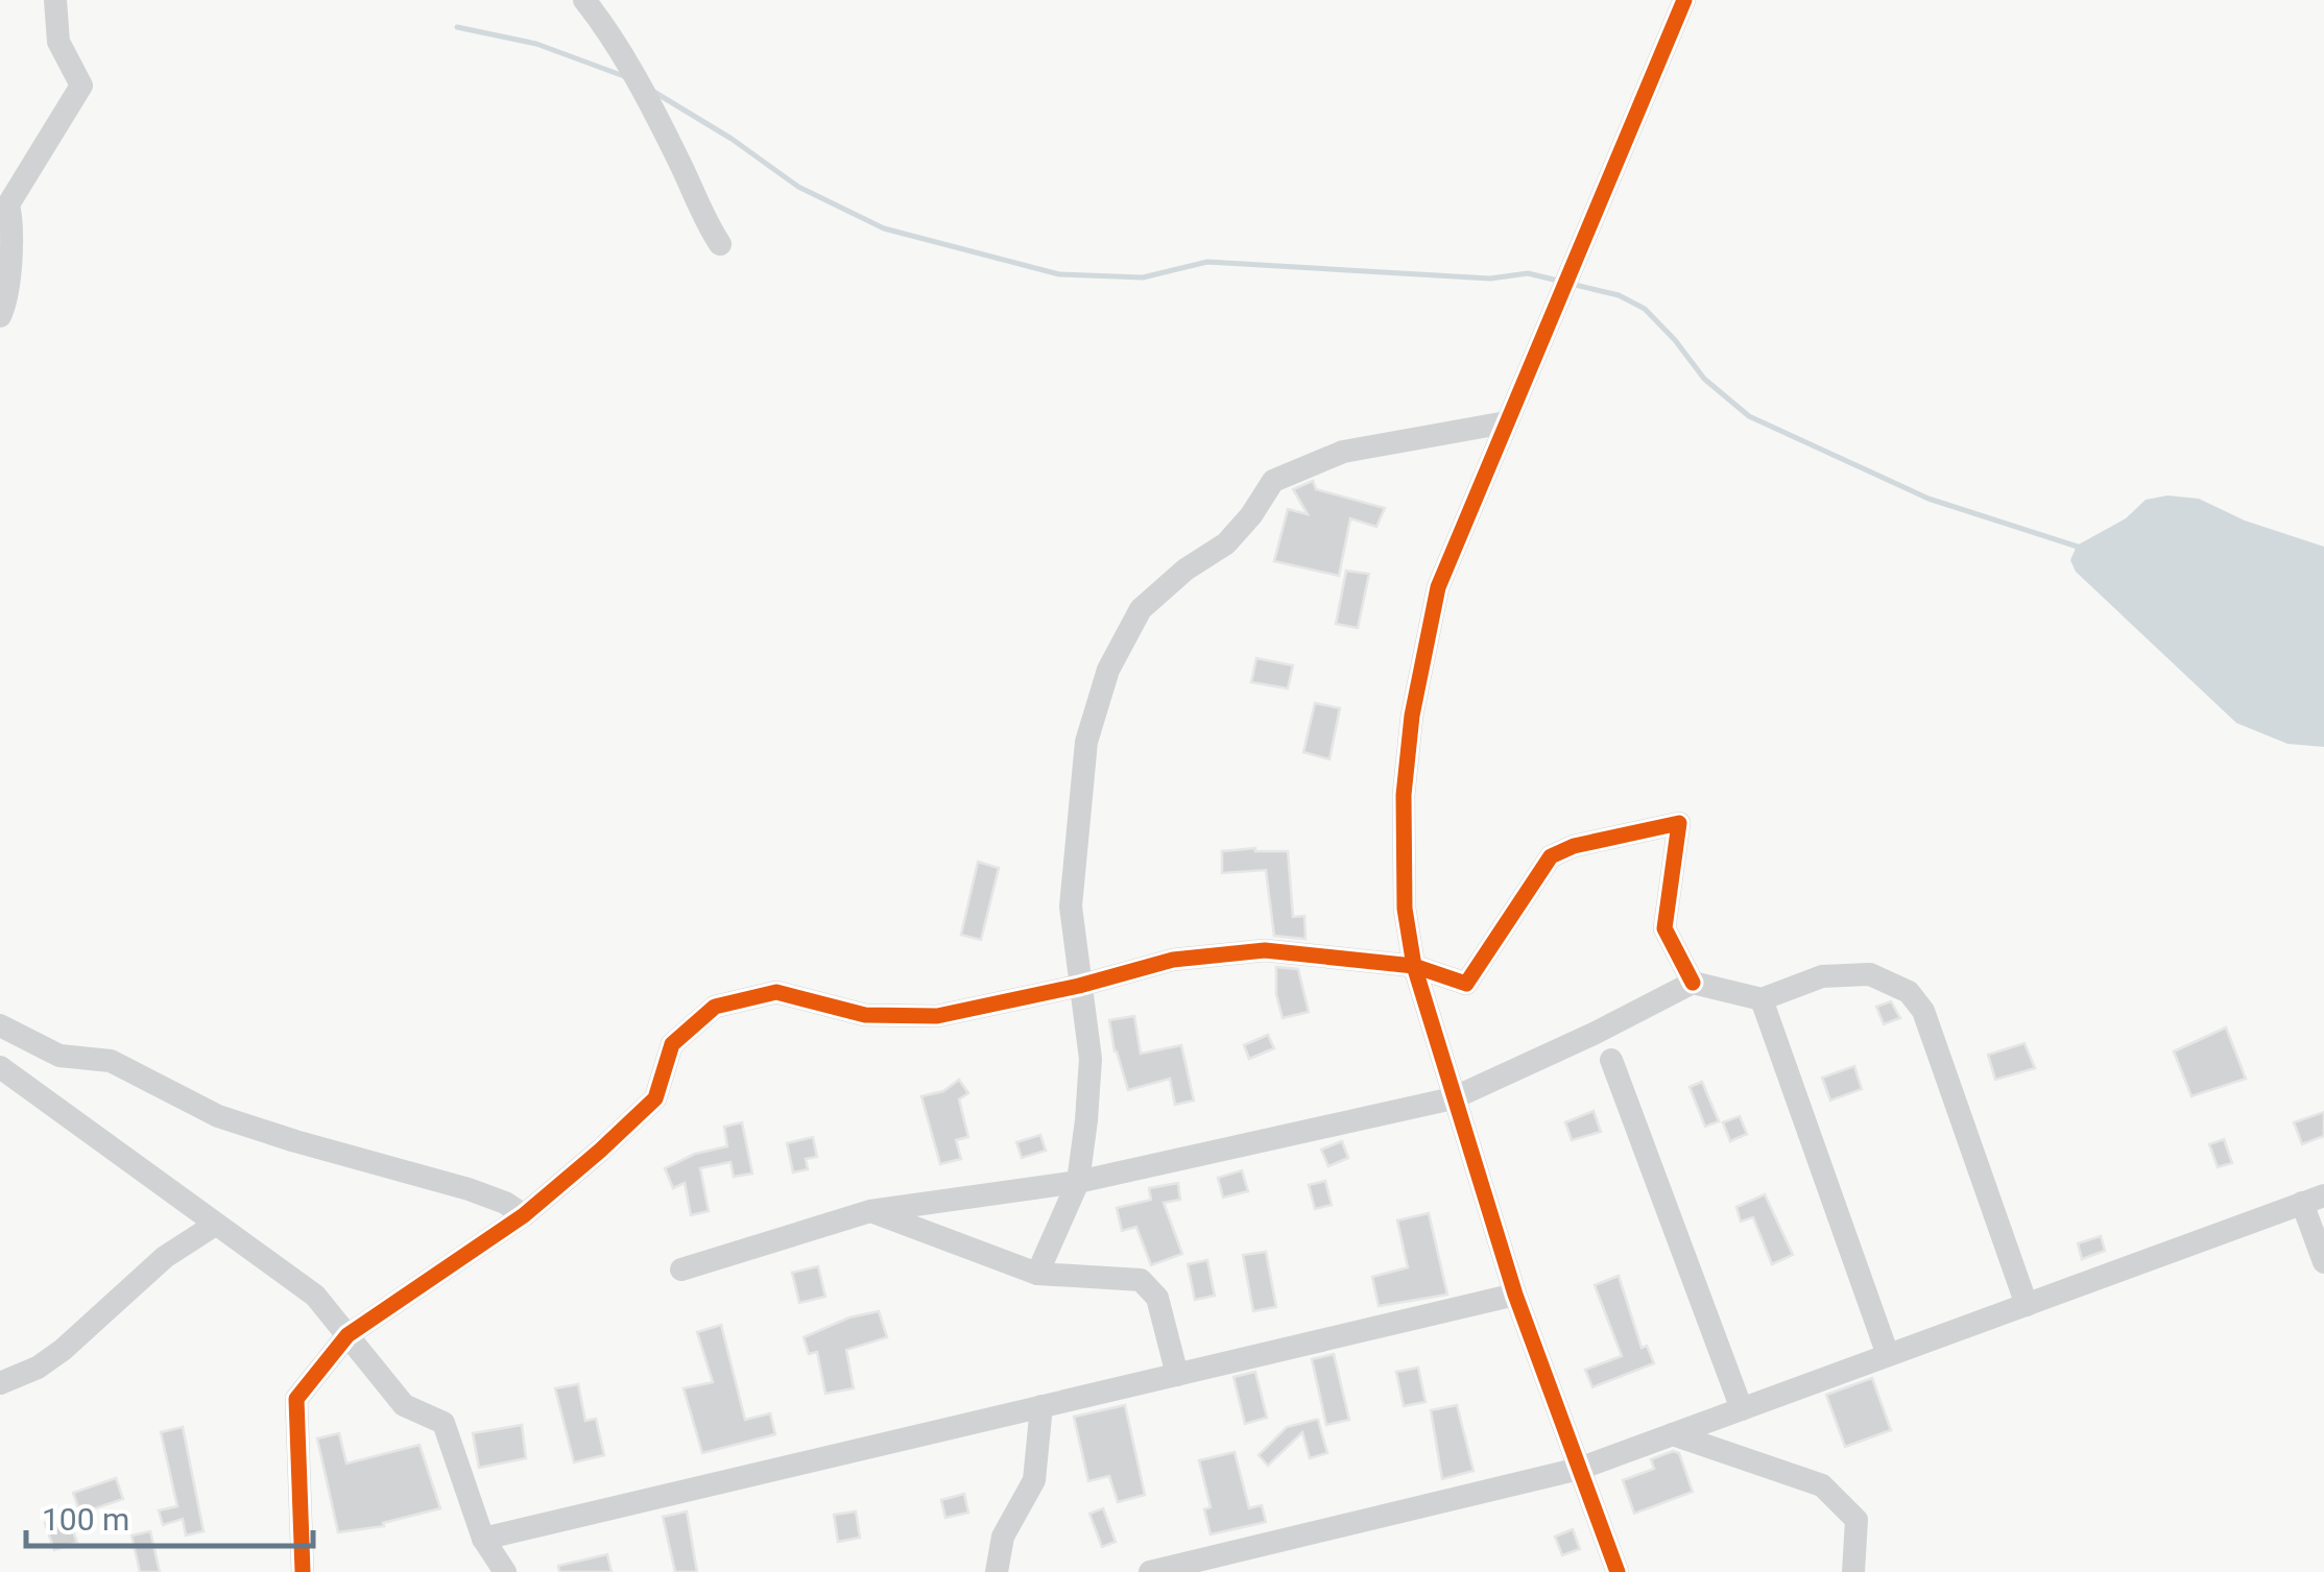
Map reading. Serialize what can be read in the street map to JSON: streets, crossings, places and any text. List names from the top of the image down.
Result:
{
  "scale_bar": "100 m"
}
